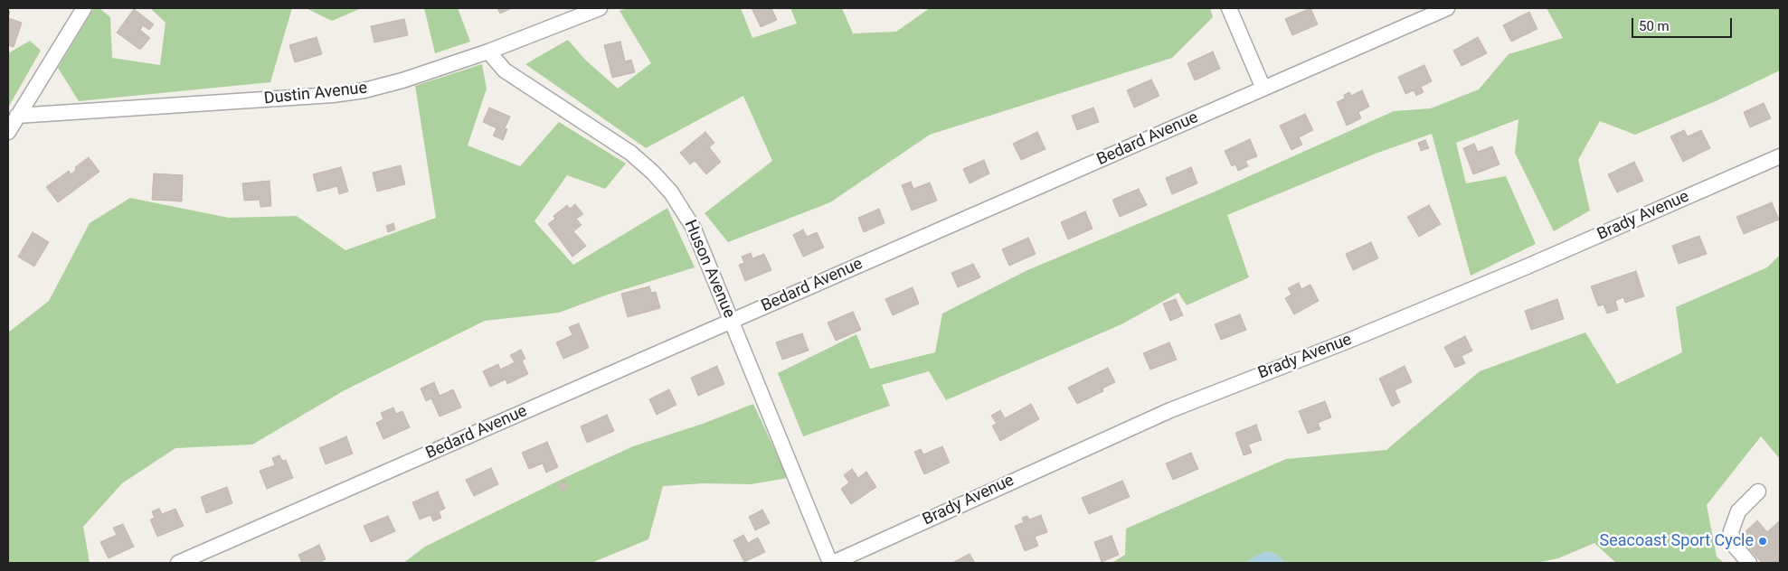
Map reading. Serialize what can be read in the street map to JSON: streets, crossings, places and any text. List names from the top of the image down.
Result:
{
  "streets": {
    "street": [
      "Dustin Avenue",
      "Bedard Avenue",
      "Brady Avenue",
      "Huson Avenue"
    ]
  },
  "crossings": [
    ["Dustin Avenue", "Huson Avenue"],
    ["Bedard Avenue", "Huson Avenue"],
    ["Brady Avenue", "Huson Avenue"]
  ],
  "places": ["Seacoast Sport Cycle"],
  "scale_bar": "50 m"
}
